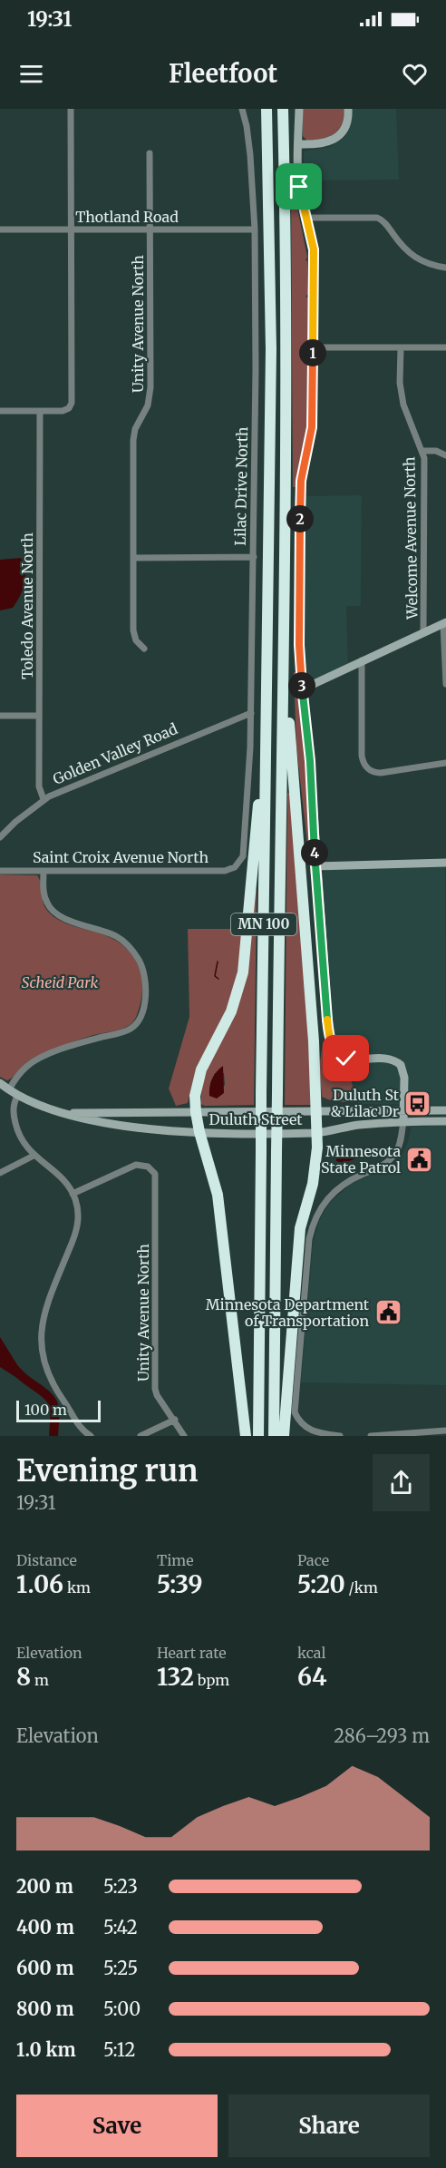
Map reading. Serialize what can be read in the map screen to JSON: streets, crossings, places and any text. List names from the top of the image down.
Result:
{
  "streets": {
    "highway": ["MN 100"],
    "street": [
      "Thotland Road",
      "Unity Avenue North",
      "Lilac Drive North",
      "Welcome Avenue North",
      "Toledo Avenue North",
      "Golden Valley Road",
      "Saint Croix Avenue North",
      "Duluth Street"
    ]
  },
  "crossings": [
    ["Thotland Road", "Unity Avenue North"],
    ["Thotland Road", "Lilac Drive North"],
    ["Lilac Drive North", "Golden Valley Road"],
    ["Lilac Drive North", "Saint Croix Avenue North"],
    ["Toledo Avenue North", "Golden Valley Road"]
  ],
  "parks": ["Scheid Park"],
  "places": {
    "bus stop": ["Duluth St & Lilac Dr"],
    "public building": ["Minnesota State Patrol", "Minnesota Department of Transportation"]
  },
  "scale_bar": "100 m",
  "page": {
    "status": "19:31",
    "header": "Fleetfoot",
    "pins": [
      "1",
      "2",
      "3",
      "4"
    ],
    "scale": "100 m",
    "heading": ["Evening run", "19:31"],
    "stats": [
      ["Distance", "1.06 km"],
      ["Time", "5:39"],
      ["Pace", "5:20 /km"],
      ["Elevation", "8 m"],
      ["Heart rate", "132 bpm"],
      ["kcal", "64"]
    ],
    "chart": ["Elevation", "286–293 m"],
    "list": [
      {
        "name": "200 m",
        "note": "5:23"
      },
      {
        "name": "400 m",
        "note": "5:42"
      },
      {
        "name": "600 m",
        "note": "5:25"
      },
      {
        "name": "800 m",
        "note": "5:00"
      },
      {
        "name": "1.0 km",
        "note": "5:12"
      }
    ],
    "buttons": ["Save", "Share"]
  }
}
